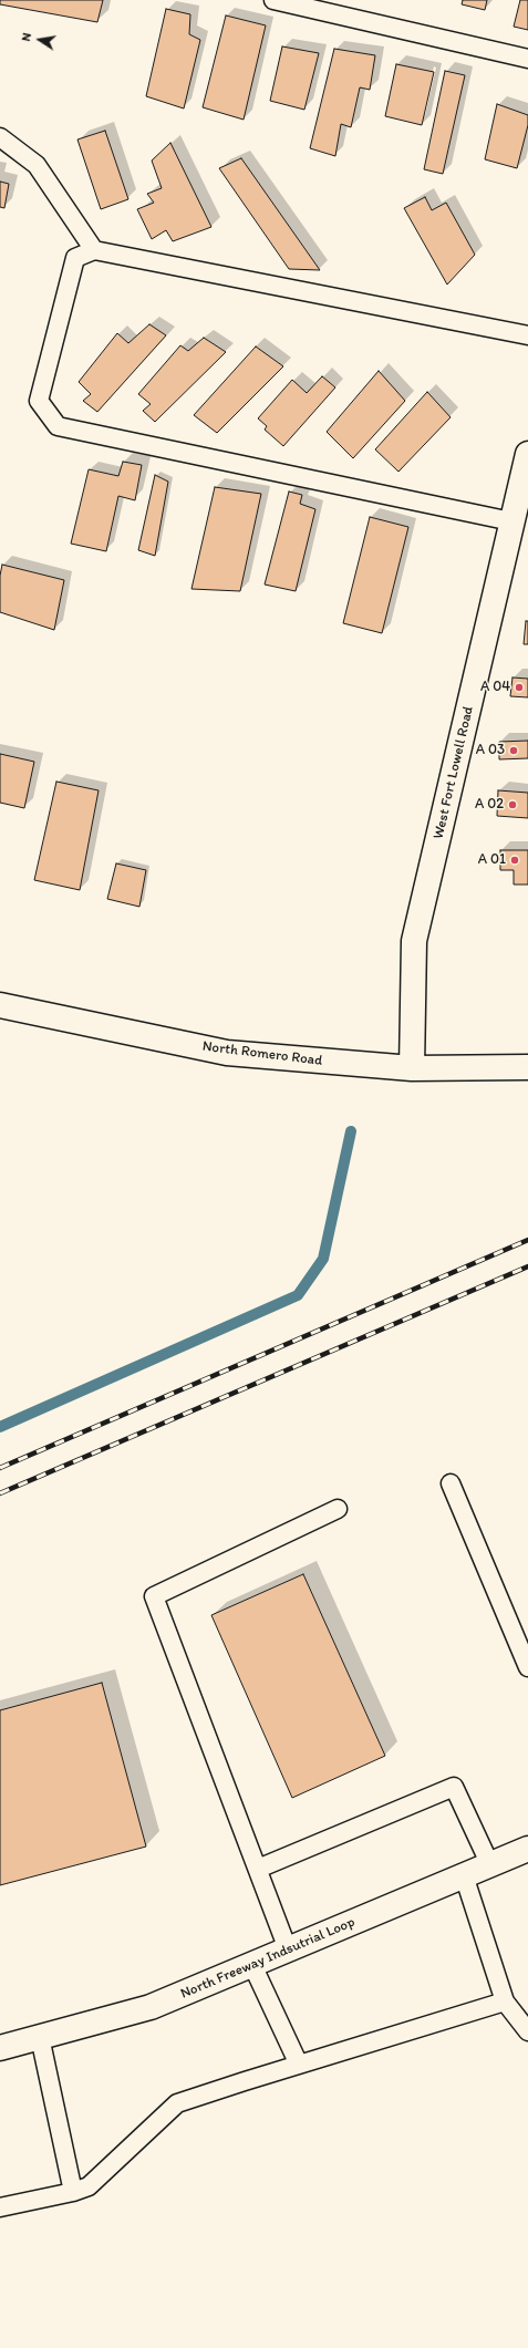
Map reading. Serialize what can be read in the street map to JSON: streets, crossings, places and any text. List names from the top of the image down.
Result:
{
  "streets": {
    "street": ["West Fort Lowell Road", "North Romero Road", "North Freeway Indsutrial Loop"]
  },
  "crossings": [
    ["West Fort Lowell Road", "North Romero Road"]
  ],
  "places": [
    "A 04",
    "A 03",
    "A 02",
    "A 01"
  ],
  "north": "left"
}
